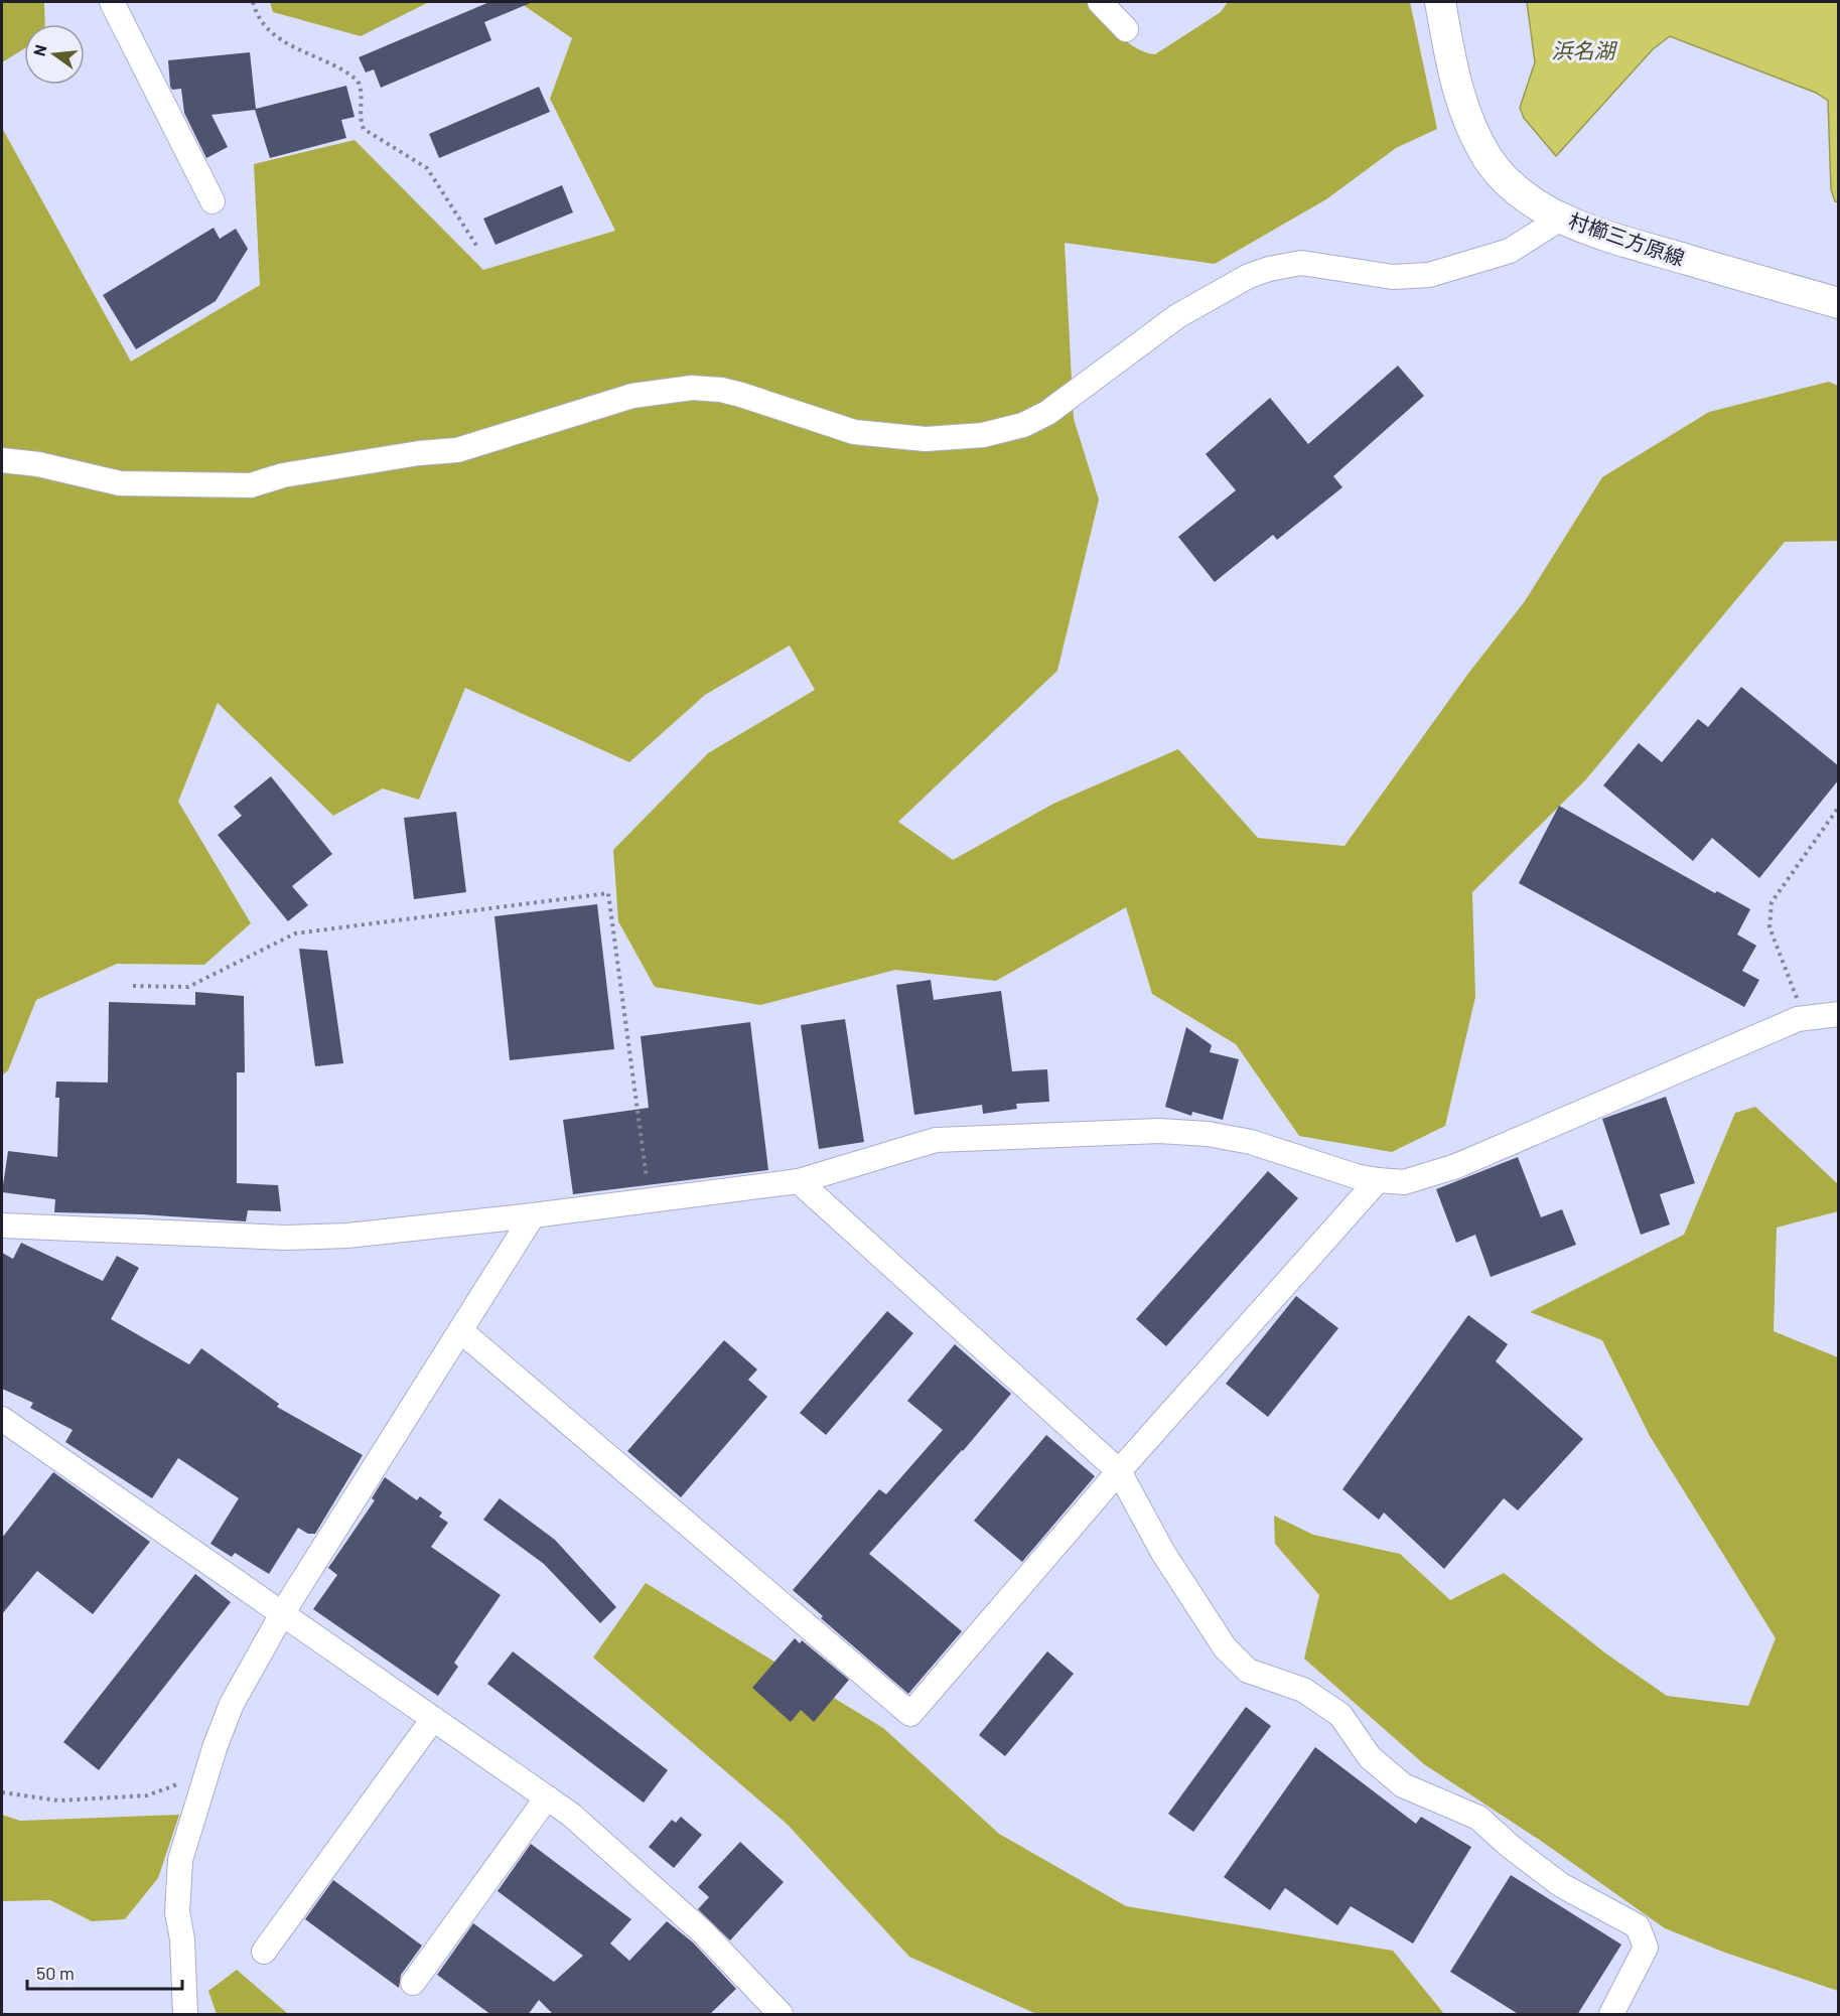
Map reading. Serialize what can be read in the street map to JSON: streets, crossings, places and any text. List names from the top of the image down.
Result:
{
  "streets": {
    "main road": ["村櫛三方原線"]
  },
  "water": ["浜名湖"],
  "scale_bar": "50 m",
  "north": "left"
}
